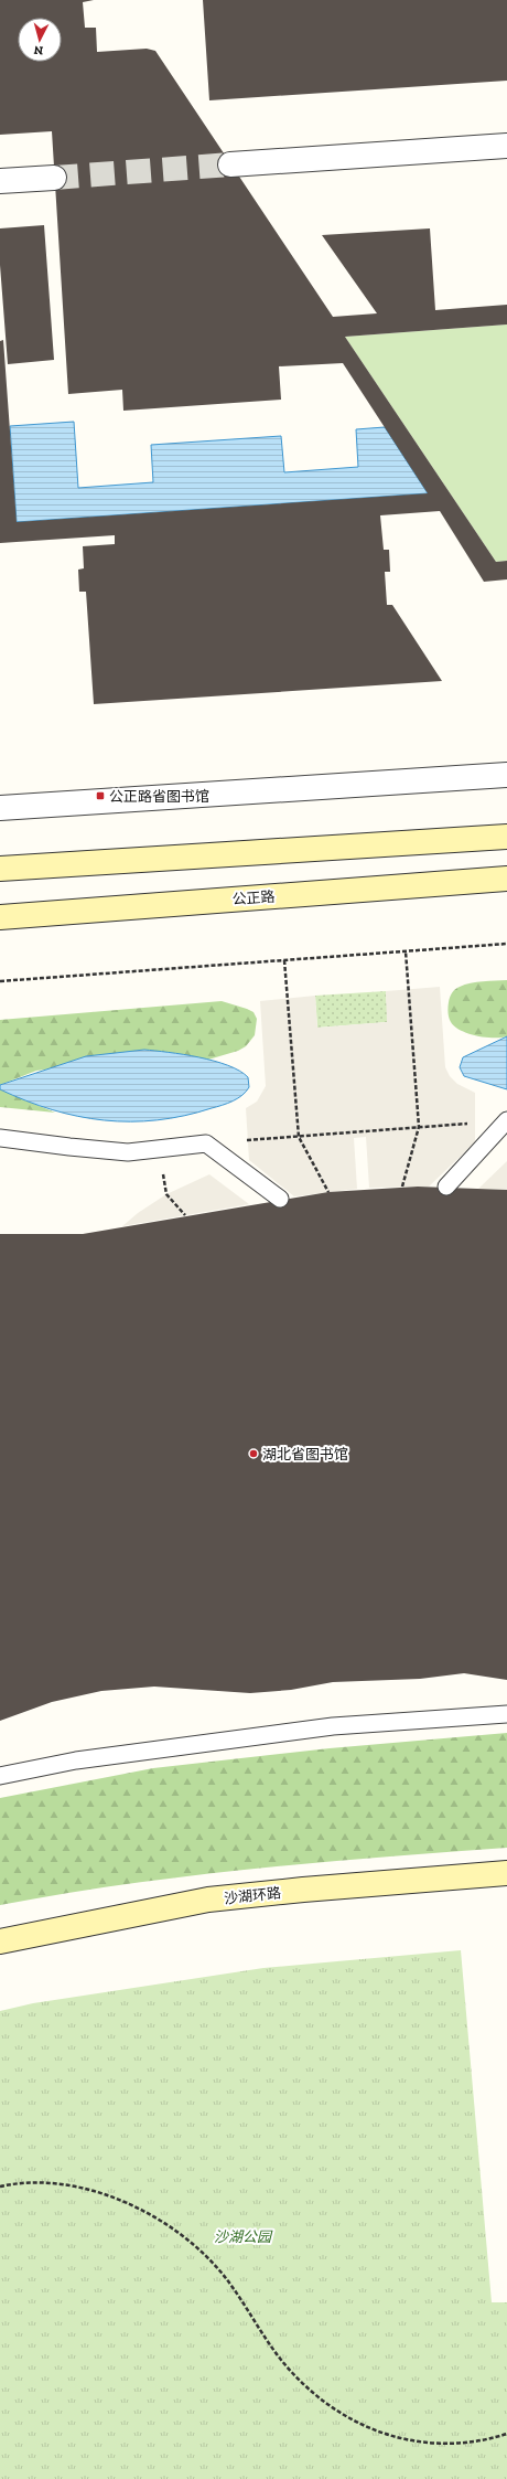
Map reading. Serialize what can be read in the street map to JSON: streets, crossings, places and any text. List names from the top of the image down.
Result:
{
  "streets": {
    "main road": ["公正路", "沙湖环路"]
  },
  "parks": ["沙湖公园"],
  "places": {
    "transit": ["公正路省图书馆"],
    "other": ["湖北省图书馆"]
  },
  "north": "bottom"
}
